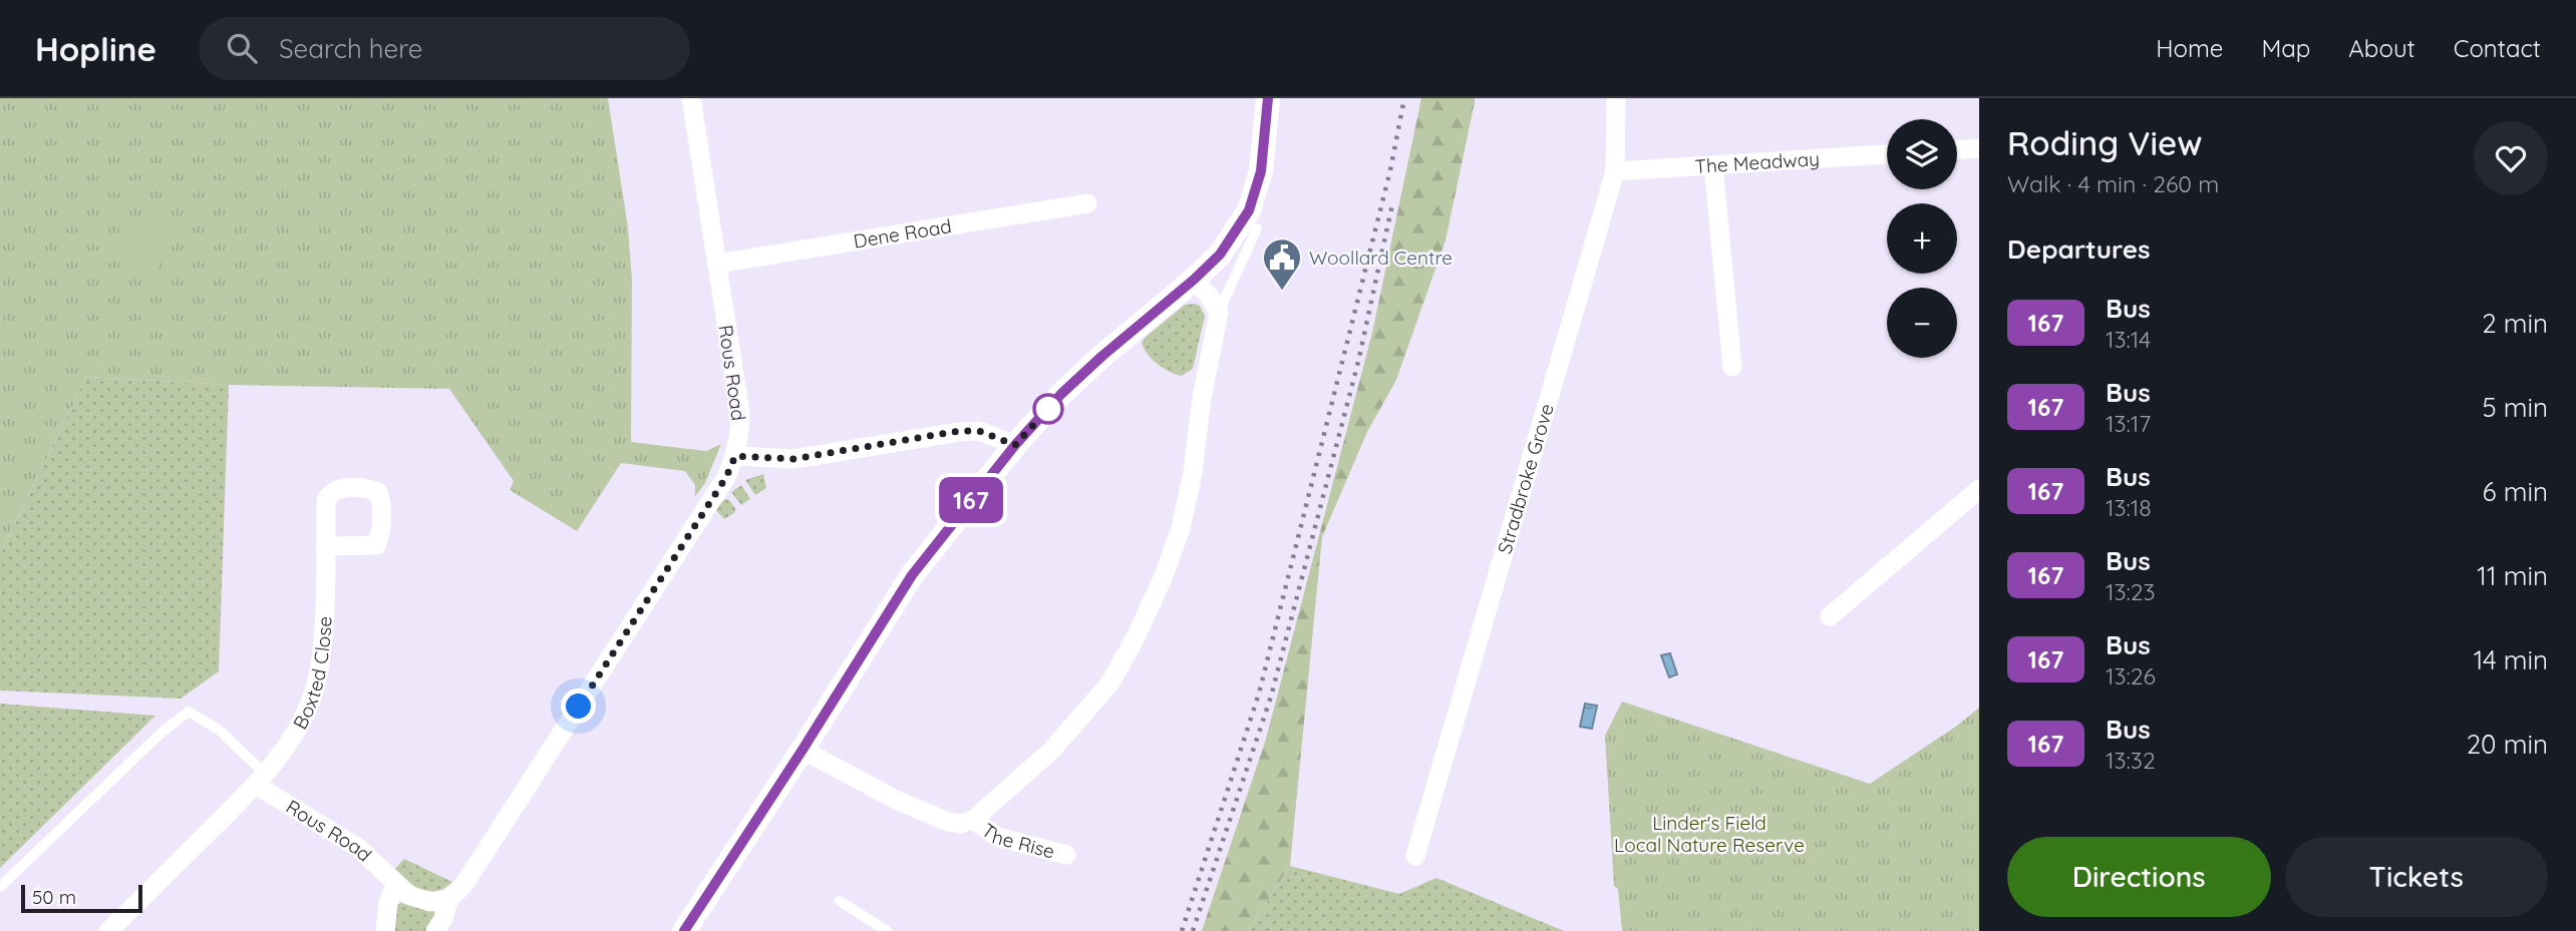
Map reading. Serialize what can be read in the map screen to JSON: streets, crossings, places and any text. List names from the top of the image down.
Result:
{
  "streets": {
    "street": [
      "The Meadway",
      "Dene Road",
      "Rous Road",
      "Stradbroke Grove",
      "Boxted Close",
      "The Rise"
    ]
  },
  "crossings": [
    ["The Meadway", "Stradbroke Grove"],
    ["Dene Road", "Rous Road"],
    ["Rous Road", "Boxted Close"]
  ],
  "parks": ["Linder's Field Local Nature Reserve"],
  "places": {
    "public building": ["Woollard Centre"]
  },
  "lines": ["bus line 167"],
  "scale_bar": "50 m",
  "page": {
    "header": "Hopline",
    "search": "Search here",
    "nav": [
      "Home",
      "Map",
      "About",
      "Contact"
    ],
    "on_map": "167",
    "heading": [
      ["Roding View", "Walk · 4 min · 260 m"],
      "Departures"
    ],
    "map_buttons": ["+", "−"],
    "list": [
      {
        "mark": "167",
        "name": "Bus",
        "note": "13:14",
        "value": "2 min"
      },
      {
        "mark": "167",
        "name": "Bus",
        "note": "13:17",
        "value": "5 min"
      },
      {
        "mark": "167",
        "name": "Bus",
        "note": "13:18",
        "value": "6 min"
      },
      {
        "mark": "167",
        "name": "Bus",
        "note": "13:23",
        "value": "11 min"
      },
      {
        "mark": "167",
        "name": "Bus",
        "note": "13:26",
        "value": "14 min"
      },
      {
        "mark": "167",
        "name": "Bus",
        "note": "13:32",
        "value": "20 min"
      }
    ],
    "buttons": ["Directions", "Tickets"],
    "scale": "50 m"
  }
}
